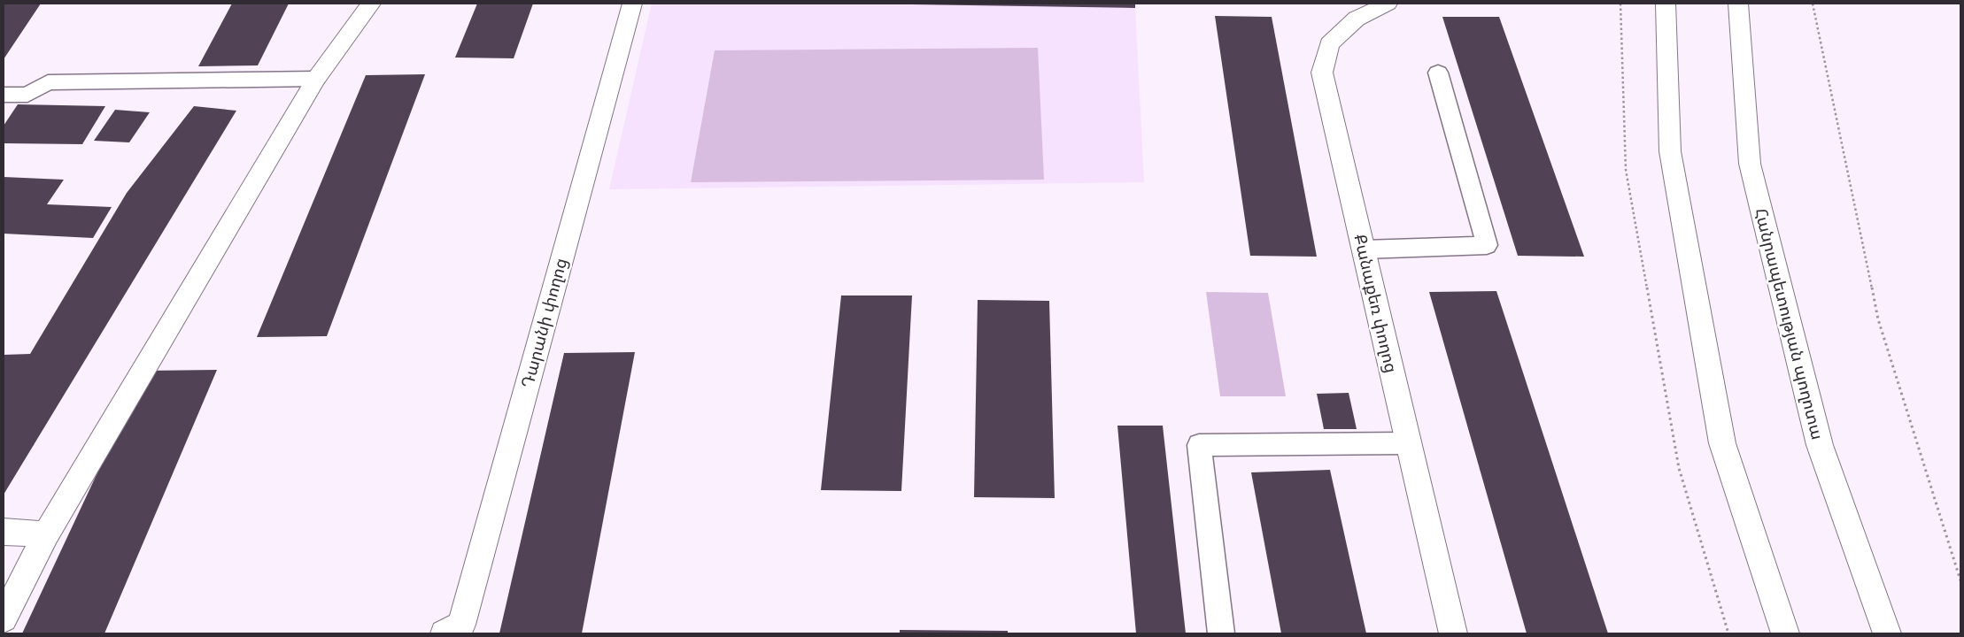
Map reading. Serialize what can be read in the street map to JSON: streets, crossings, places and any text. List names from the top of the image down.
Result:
{
  "streets": {
    "street": ["Քանաքեռ փողոց", "Դարանի փողոց", "Հանրապետության պողոտա"]
  }
}
